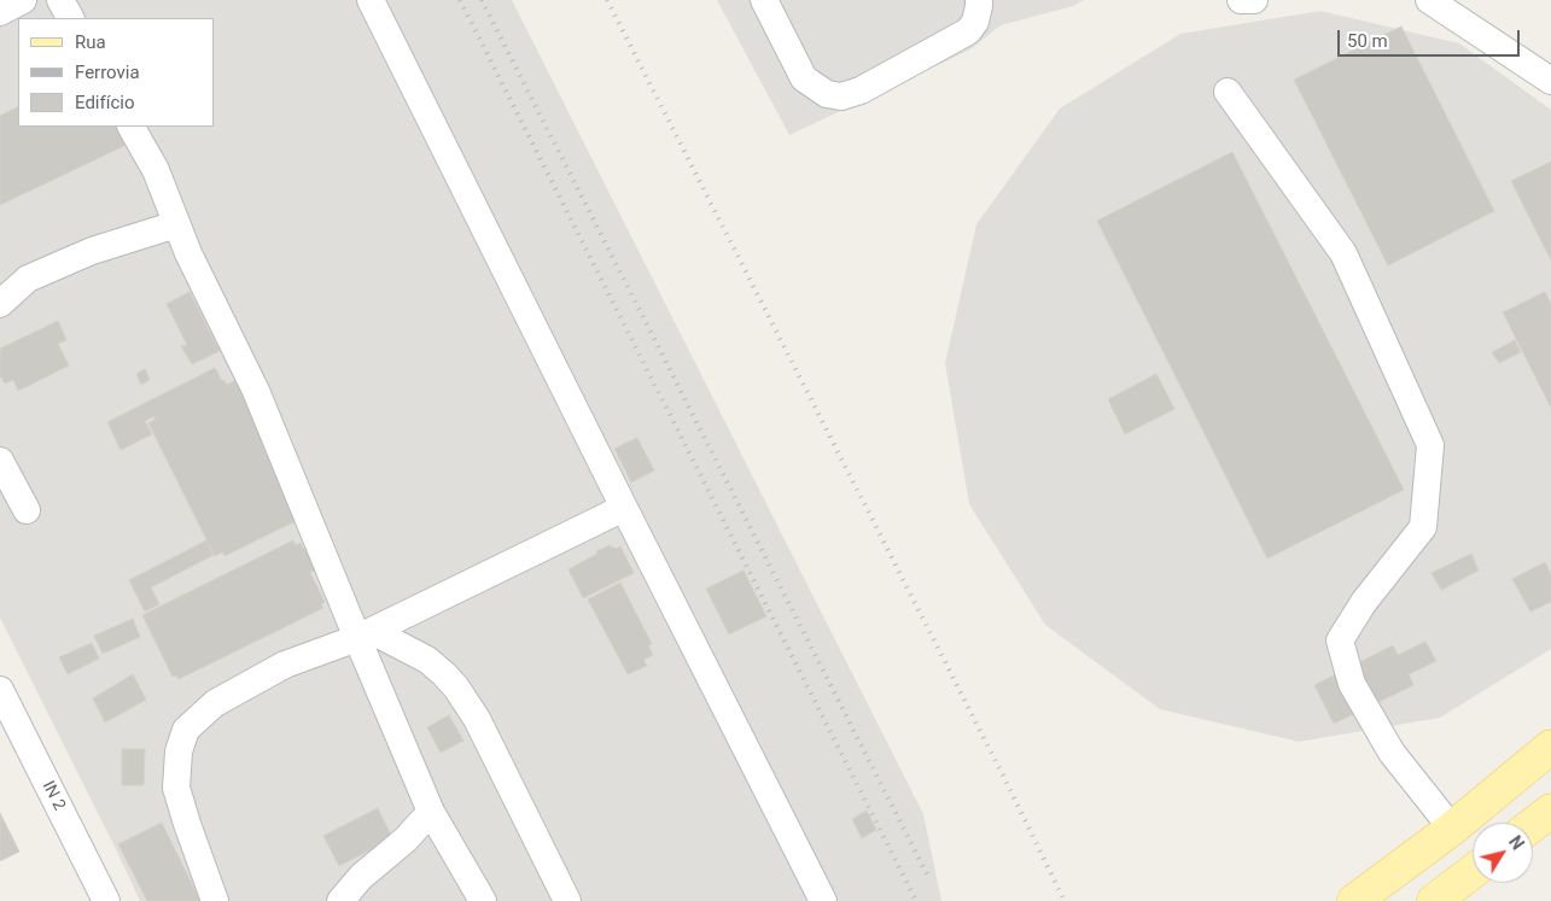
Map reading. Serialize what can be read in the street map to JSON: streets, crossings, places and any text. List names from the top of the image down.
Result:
{
  "streets": {
    "street": ["IN 2"]
  },
  "legend": ["Rua", "Ferrovia", "Edifício"],
  "scale_bar": "50 m",
  "north": "top right"
}
